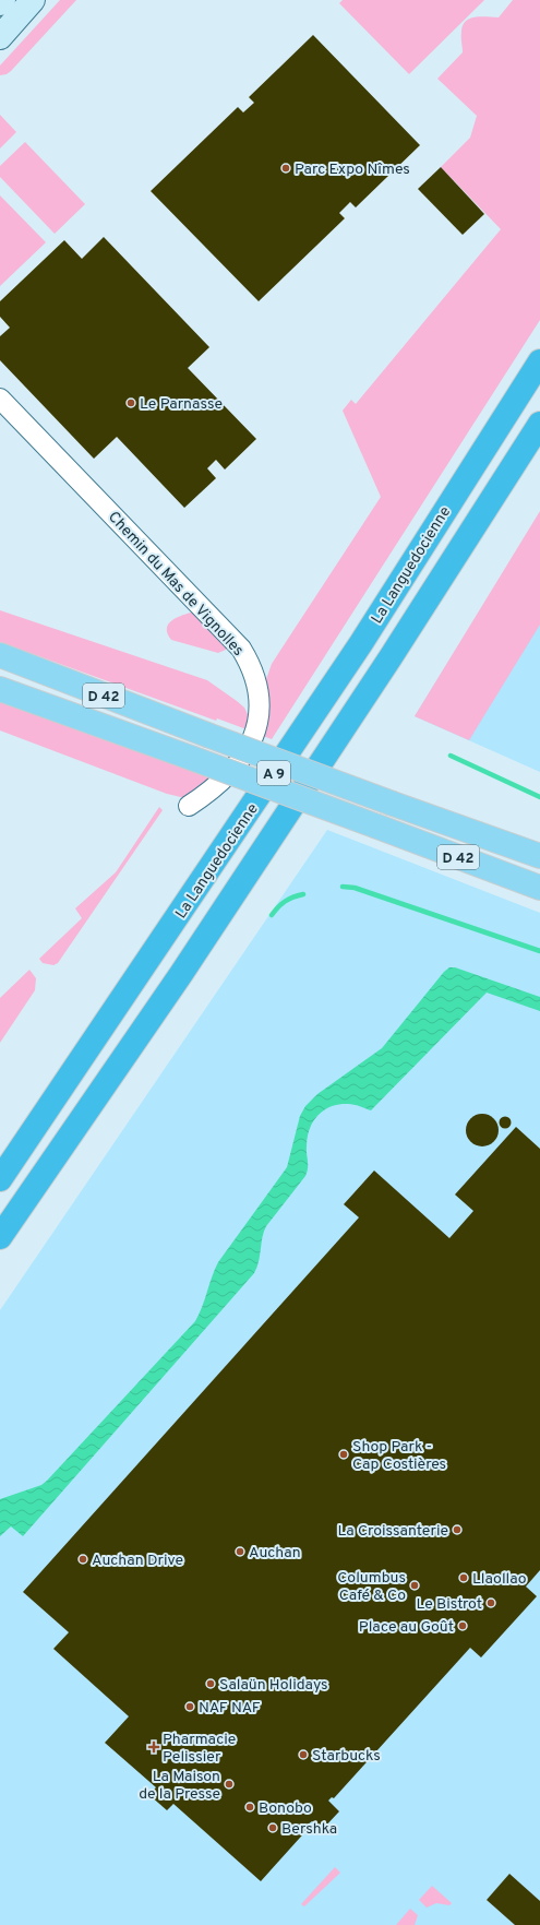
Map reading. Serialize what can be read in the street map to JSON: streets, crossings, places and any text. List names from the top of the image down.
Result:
{
  "streets": {
    "highway": ["La Languedocienne", "A 9"],
    "main road": ["D 42"],
    "street": ["Chemin du Mas de Vignolles"]
  },
  "places": {
    "other": [
      "Parc Expo Nîmes",
      "Le Parnasse",
      "Shop Park - Cap Costières",
      "La Croissanterie",
      "Auchan",
      "Auchan Drive",
      "Llaollao",
      "Columbus Café & Co",
      "Le Bistrot",
      "Place au Goût",
      "Salaün Holidays",
      "NAF NAF",
      "Starbucks",
      "La Maison de la Presse",
      "Bonobo",
      "Bershka"
    ],
    "health": ["Pharmacie Pelissier"]
  }
}
